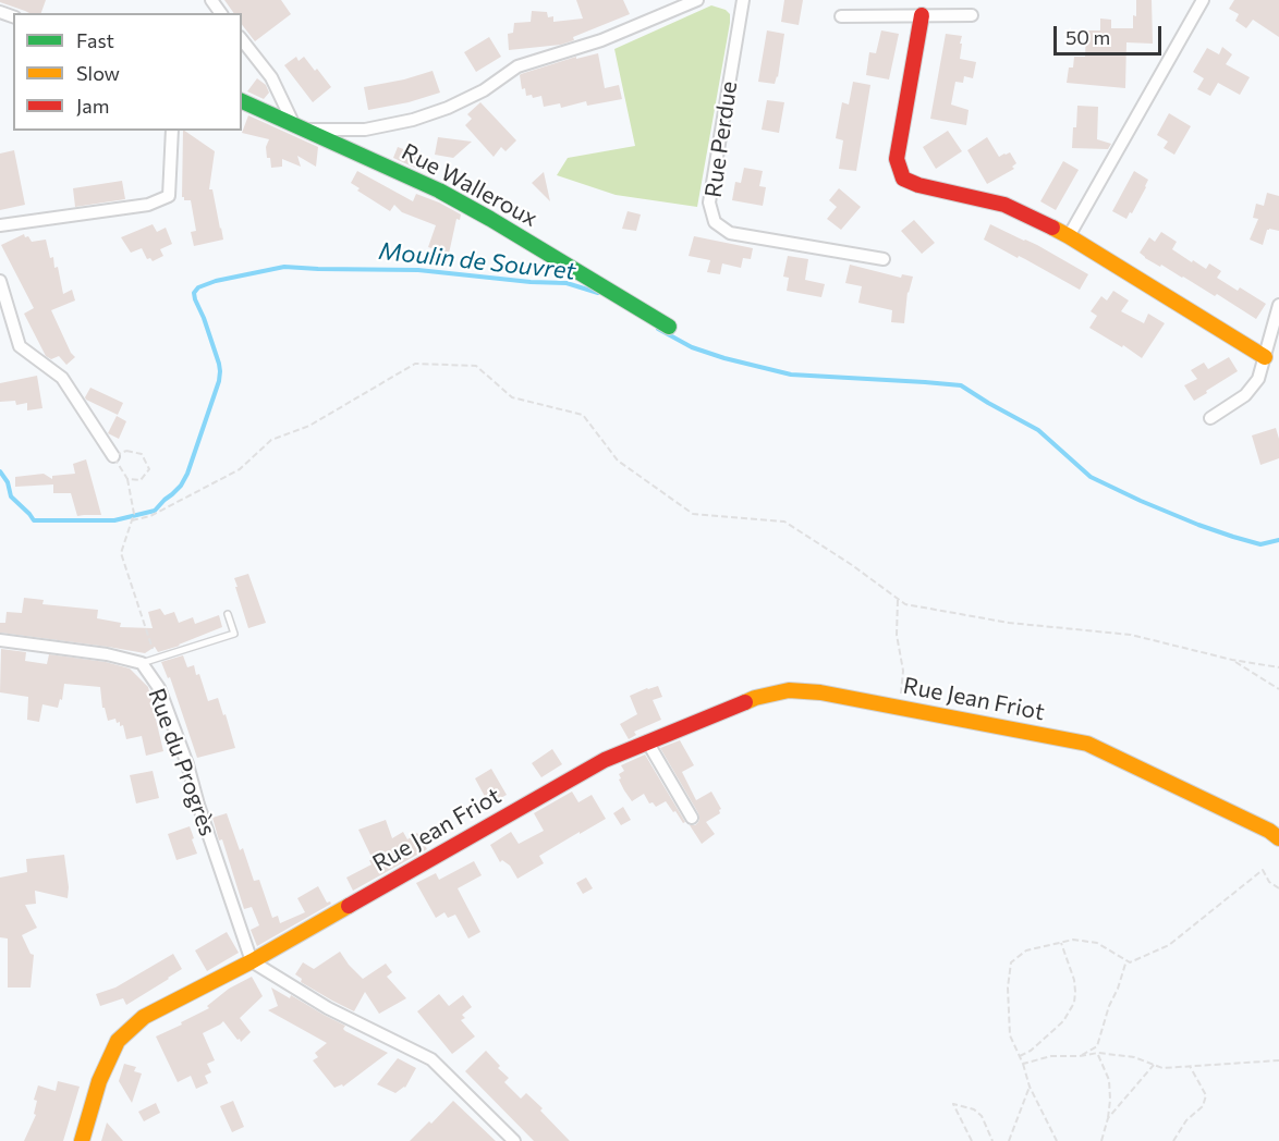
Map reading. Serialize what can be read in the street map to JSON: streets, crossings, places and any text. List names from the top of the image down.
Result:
{
  "streets": {
    "street": [
      "Rue Perdue",
      "Rue Walleroux",
      "Rue Jean Friot",
      "Rue du Progrès"
    ]
  },
  "crossings": [
    ["Rue Jean Friot", "Rue du Progrès"]
  ],
  "water": ["Moulin de Souvret"],
  "legend": ["Fast", "Slow", "Jam"],
  "scale_bar": "50 m"
}
